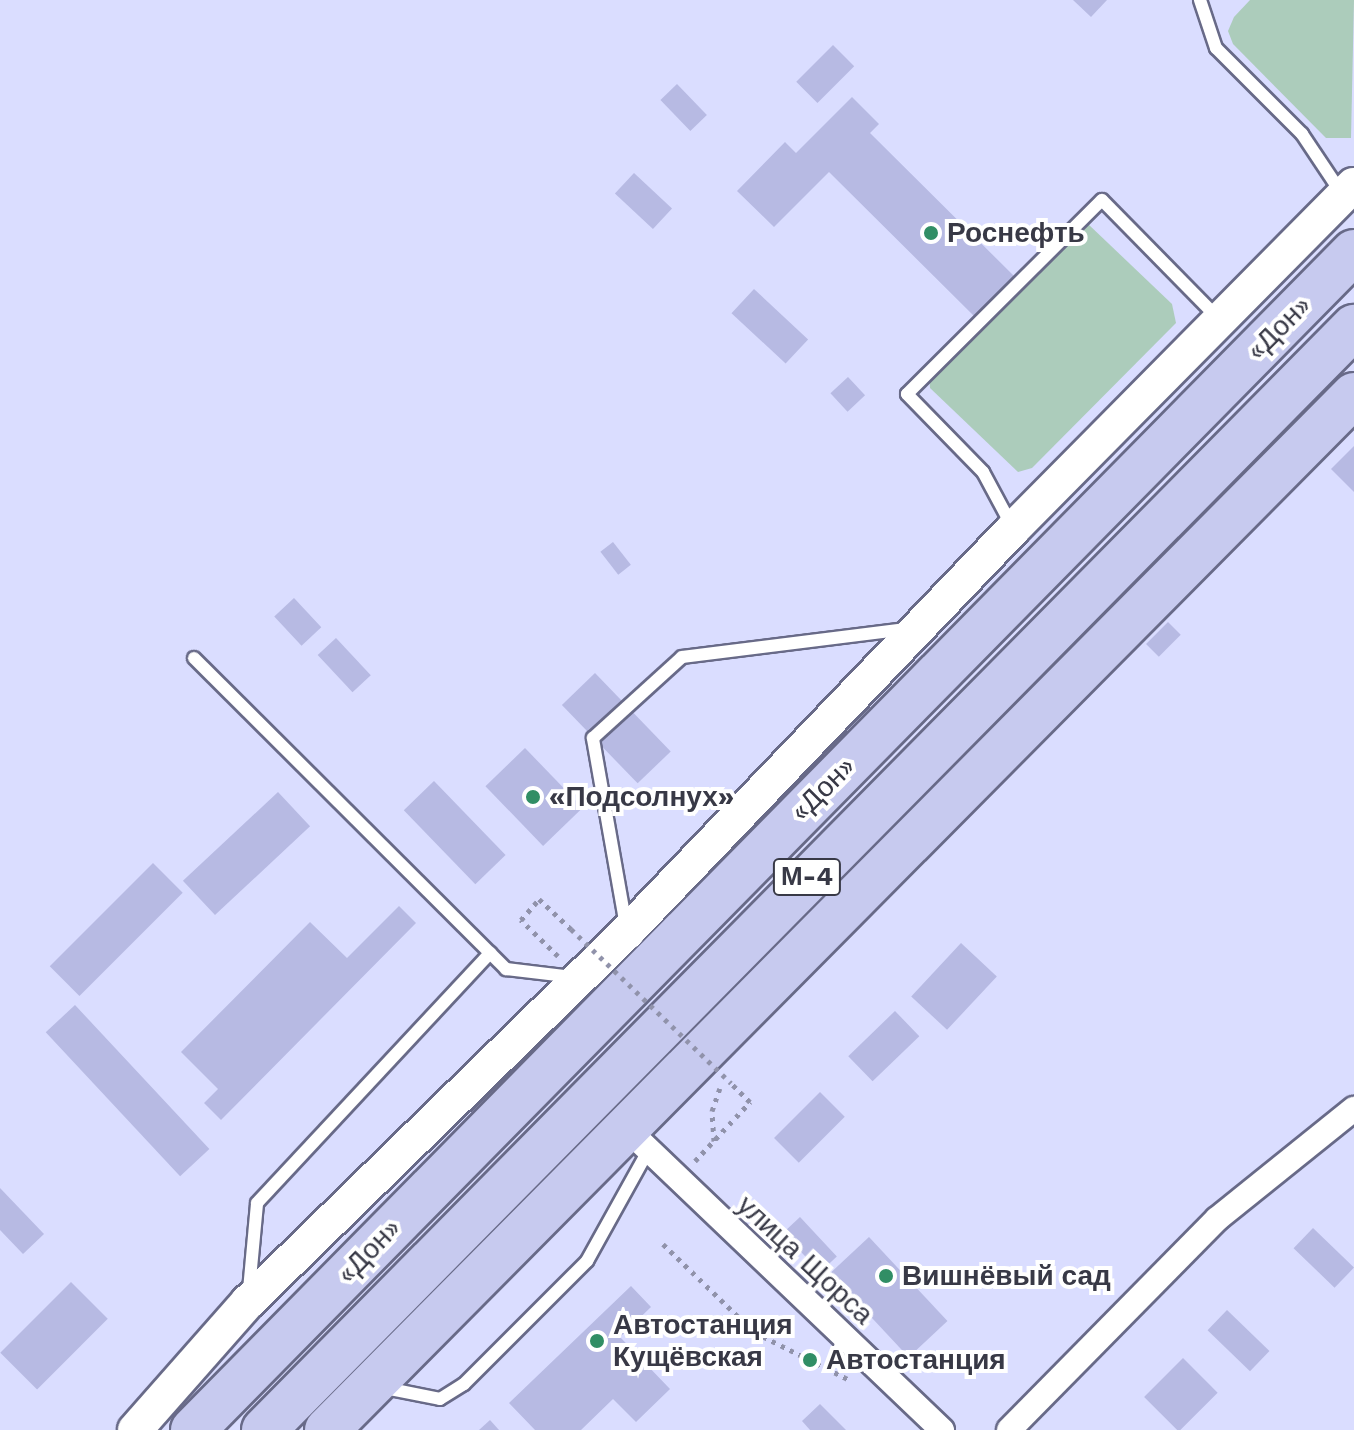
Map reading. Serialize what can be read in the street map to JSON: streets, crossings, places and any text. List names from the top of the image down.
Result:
{
  "streets": {
    "highway": ["«Дон»", "М-4"],
    "street": ["улица Щорса"]
  },
  "crossings": [
    ["М-4", "улица Щорса"]
  ],
  "places": [
    "Роснефть",
    "«Подсолнух»",
    "Вишнёвый сад",
    "Автостанция Кущёвская",
    "Автостанция"
  ]
}
